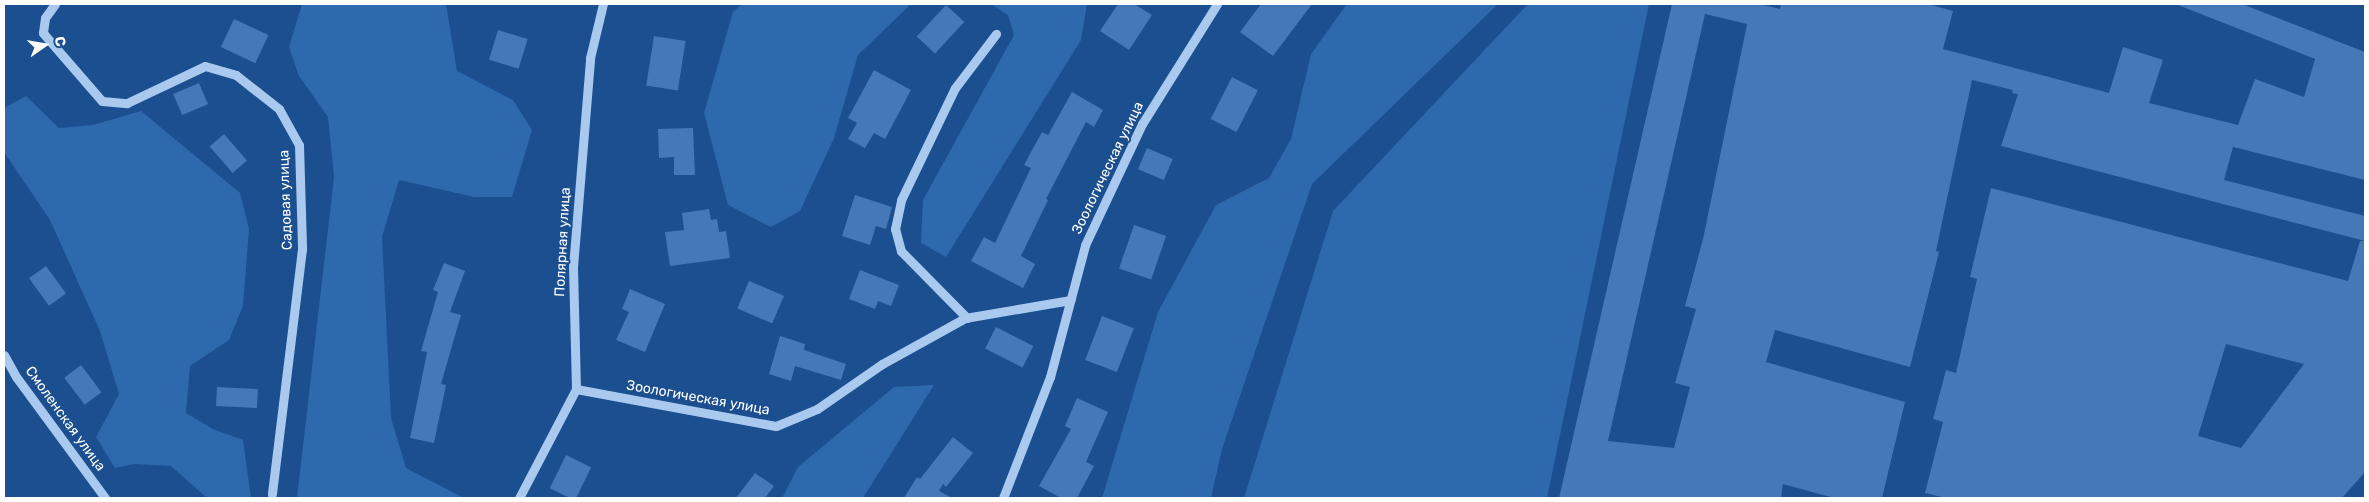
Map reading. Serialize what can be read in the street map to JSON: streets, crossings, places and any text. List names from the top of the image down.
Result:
{
  "streets": {
    "street": [
      "Зоологическая улица",
      "Садовая улица",
      "Полярная улица",
      "Смоленская улица"
    ]
  },
  "crossings": [
    ["Зоологическая улица", "Полярная улица"]
  ],
  "north": "right"
}
